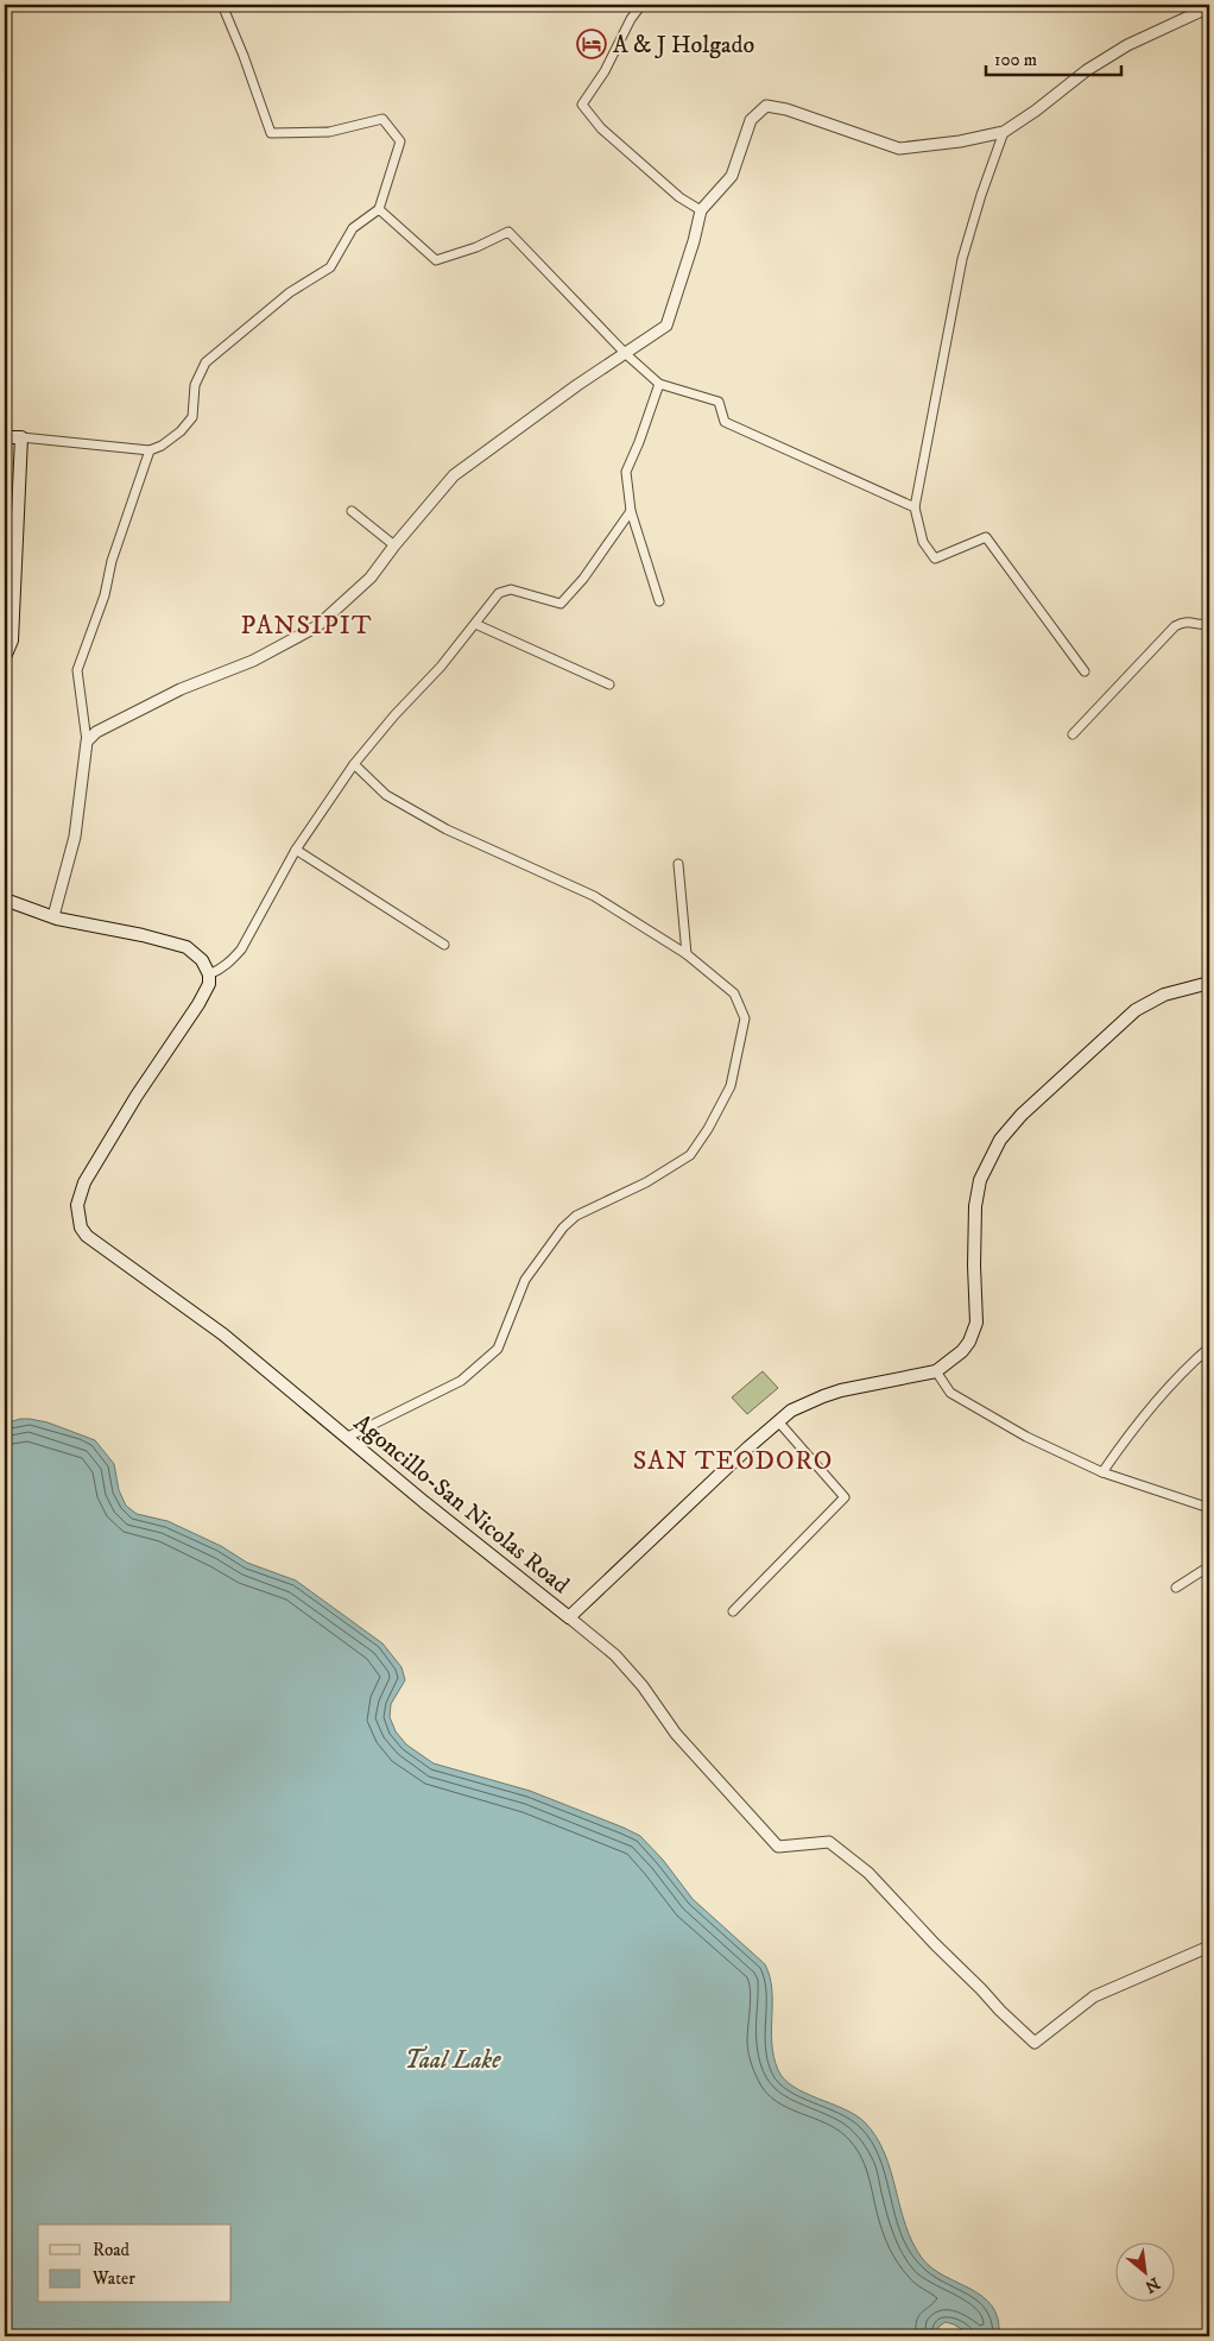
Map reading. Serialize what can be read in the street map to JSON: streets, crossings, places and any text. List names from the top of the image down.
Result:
{
  "streets": {
    "main road": ["Agoncillo-San Nicolas Road"]
  },
  "districts": ["PANSIPIT", "SAN TEODORO"],
  "water": ["Taal Lake"],
  "places": {
    "hotel": ["A & J Holgado"]
  },
  "legend": ["Road", "Water"],
  "scale_bar": "100 m",
  "north": "bottom right"
}
